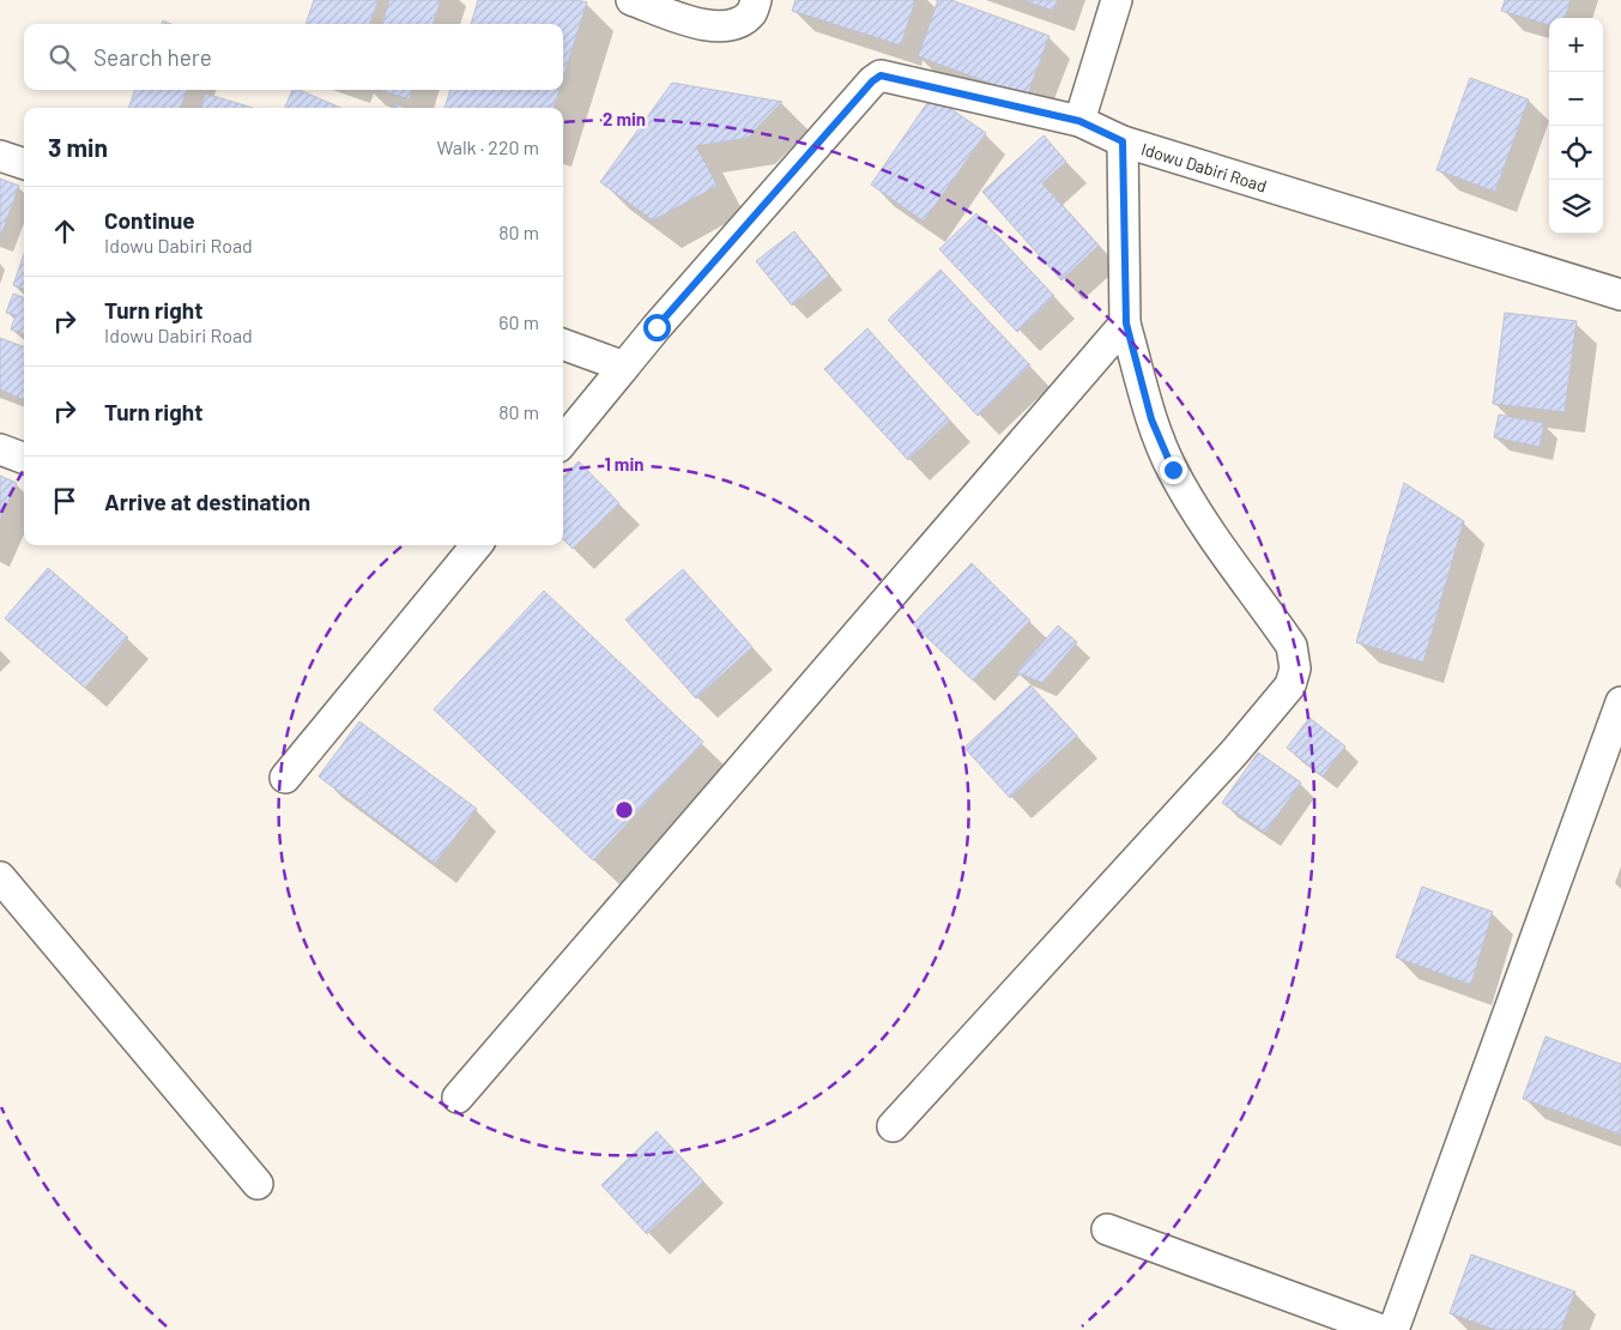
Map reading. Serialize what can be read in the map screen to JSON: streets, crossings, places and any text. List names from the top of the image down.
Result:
{
  "streets": {
    "street": ["Idowu Dabiri Road"]
  },
  "page": {
    "map_buttons": ["+", "−"],
    "search": "Search here",
    "heading": ["3 min", "Walk · 220 m"],
    "list": [
      ["Continue", "Idowu Dabiri Road", "80 m"],
      ["Turn right", "Idowu Dabiri Road", "60 m"],
      ["Turn right", "80 m"],
      "Arrive at destination"
    ]
  },
  "rings": ["2 min", "1 min"]
}
